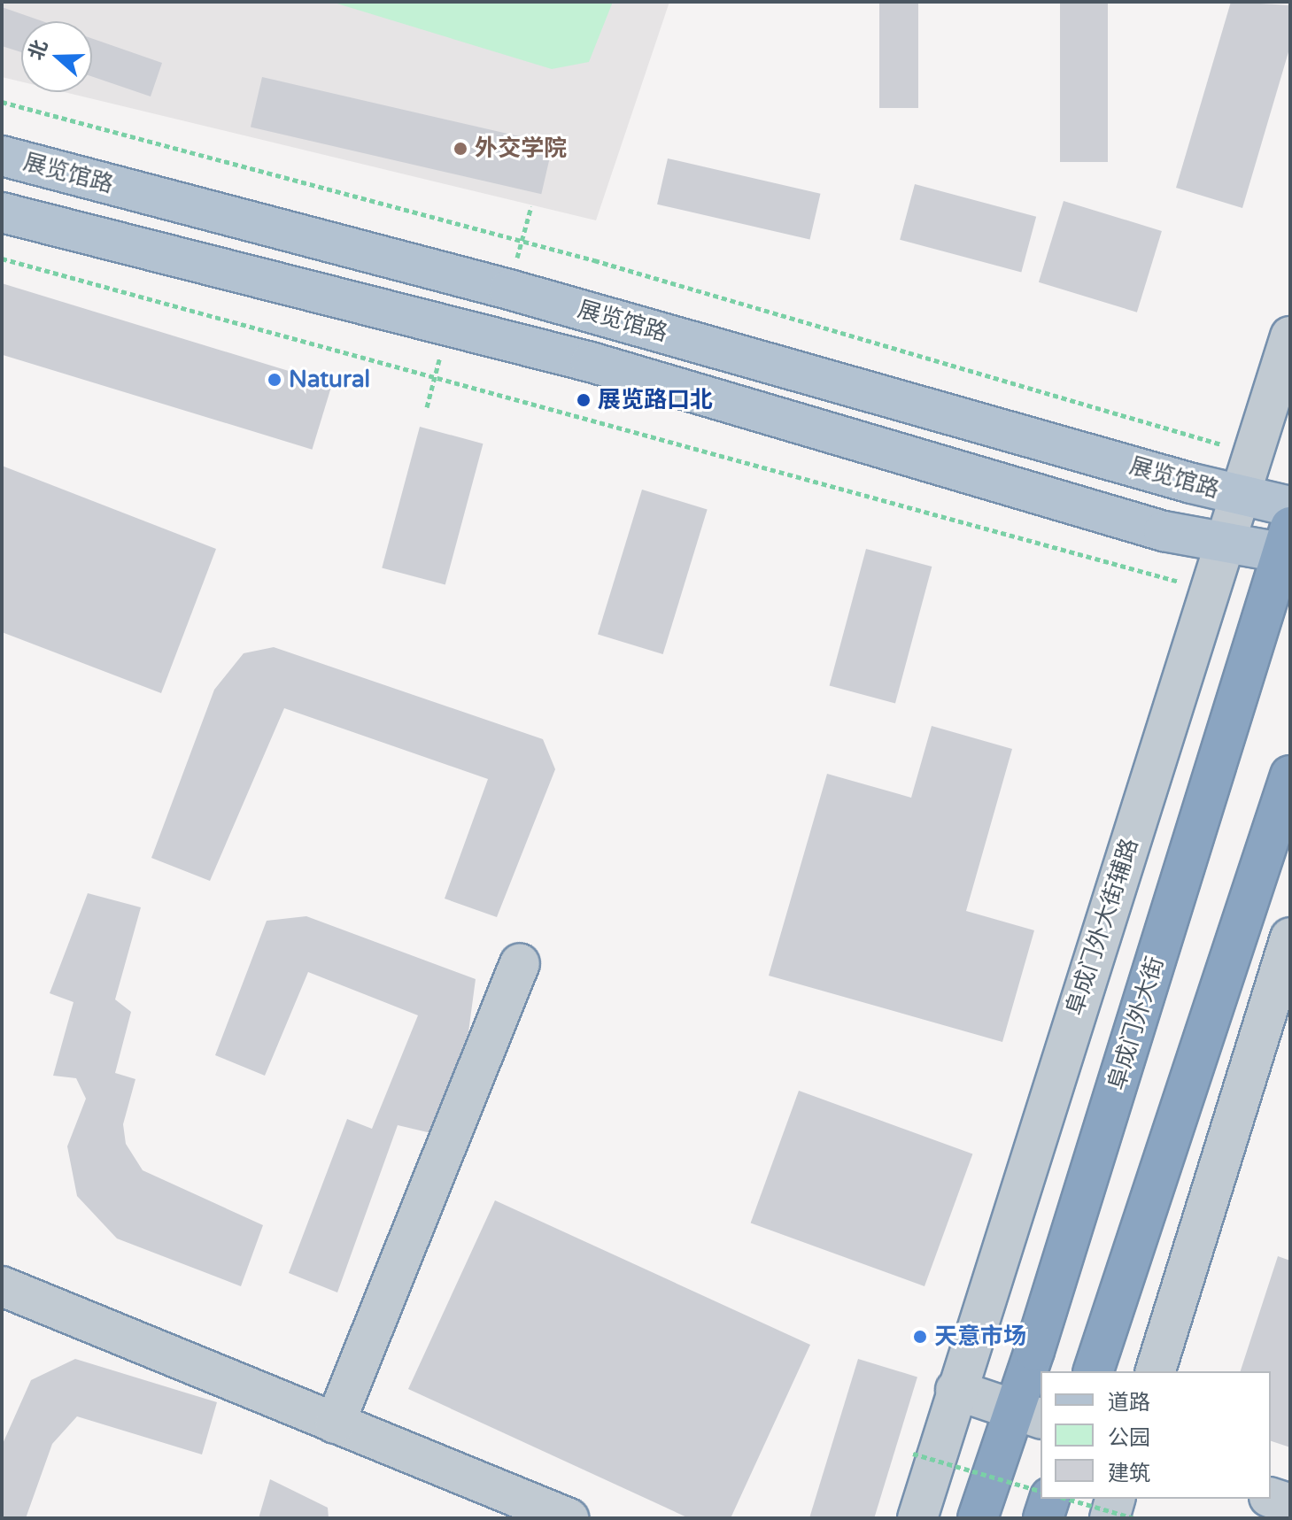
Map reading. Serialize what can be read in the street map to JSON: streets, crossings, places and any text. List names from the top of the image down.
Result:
{
  "streets": {
    "highway": ["阜成门外大街"],
    "main road": ["展览馆路"],
    "street": ["阜成门外大街辅路"]
  },
  "crossings": [
    ["展览馆路", "阜成门外大街辅路"],
    ["展览馆路", "阜成门外大街"]
  ],
  "places": [
    "外交学院",
    "Natural",
    "展览路口北",
    "天意市场"
  ],
  "legend": ["道路", "公园", "建筑"],
  "north": "left"
}
